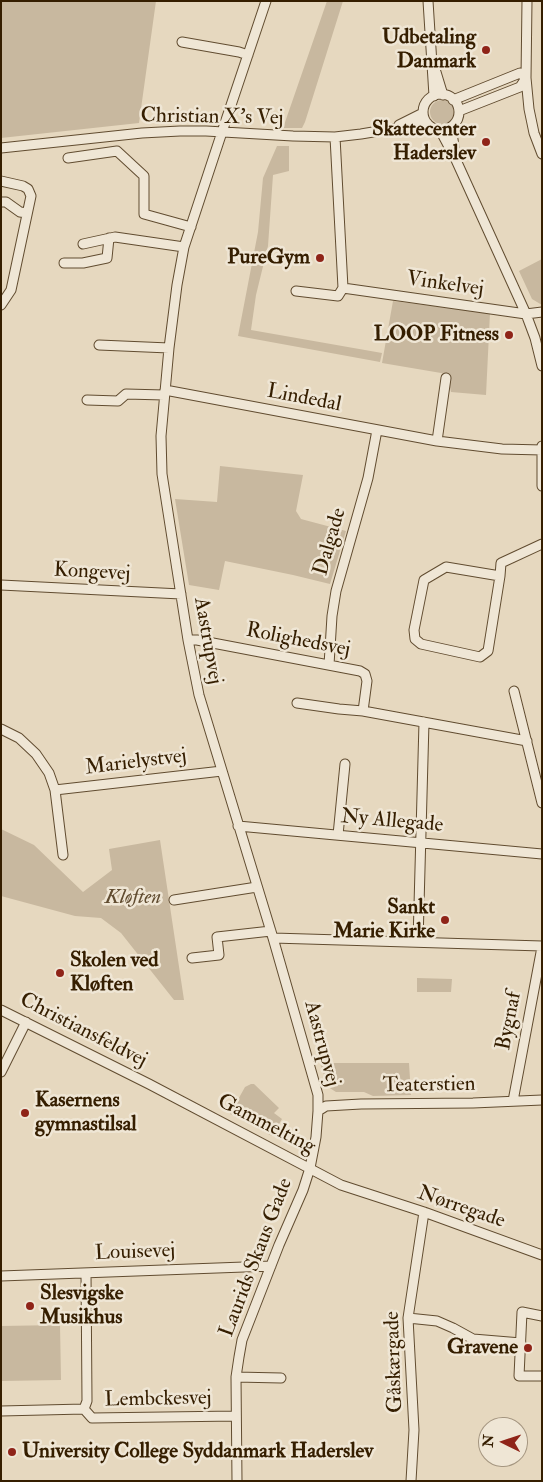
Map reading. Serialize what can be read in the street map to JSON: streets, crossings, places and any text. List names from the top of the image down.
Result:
{
  "streets": {
    "street": [
      "Christian X's Vej",
      "Vinkelvej",
      "Lindedal",
      "Dalgade",
      "Kongevej",
      "Aastrupvej",
      "Rolighedsvej",
      "Marielystvej",
      "Ny Allegade",
      "Bygnaf",
      "Christiansfeldvej",
      "Teaterstien",
      "Gammelting",
      "Nørregade",
      "Louisevej",
      "Laurids Skaus Gade",
      "Gåskærgade",
      "Lembckesvej"
    ]
  },
  "crossings": [
    ["Christian X's Vej", "Aastrupvej"],
    ["Lindedal", "Dalgade"],
    ["Lindedal", "Aastrupvej"],
    ["Dalgade", "Rolighedsvej"],
    ["Kongevej", "Aastrupvej"],
    ["Aastrupvej", "Rolighedsvej"],
    ["Aastrupvej", "Marielystvej"],
    ["Aastrupvej", "Ny Allegade"],
    ["Aastrupvej", "Teaterstien"],
    ["Aastrupvej", "Gammelting"],
    ["Aastrupvej", "Laurids Skaus Gade"],
    ["Bygnaf", "Teaterstien"],
    ["Christiansfeldvej", "Gammelting"],
    ["Gammelting", "Nørregade"],
    ["Gammelting", "Laurids Skaus Gade"],
    ["Nørregade", "Gåskærgade"],
    ["Louisevej", "Laurids Skaus Gade"],
    ["Louisevej", "Lembckesvej"],
    ["Laurids Skaus Gade", "Lembckesvej"]
  ],
  "parks": ["Kløften"],
  "places": [
    "Udbetaling Danmark",
    "Skattecenter Haderslev",
    "PureGym",
    "LOOP Fitness",
    "Sankt Marie Kirke",
    "Skolen ved Kløften",
    "Kasernens gymnastilsal",
    "Slesvigske Musikhus",
    "Gravene",
    "University College Syddanmark Haderslev"
  ],
  "north": "left"
}
